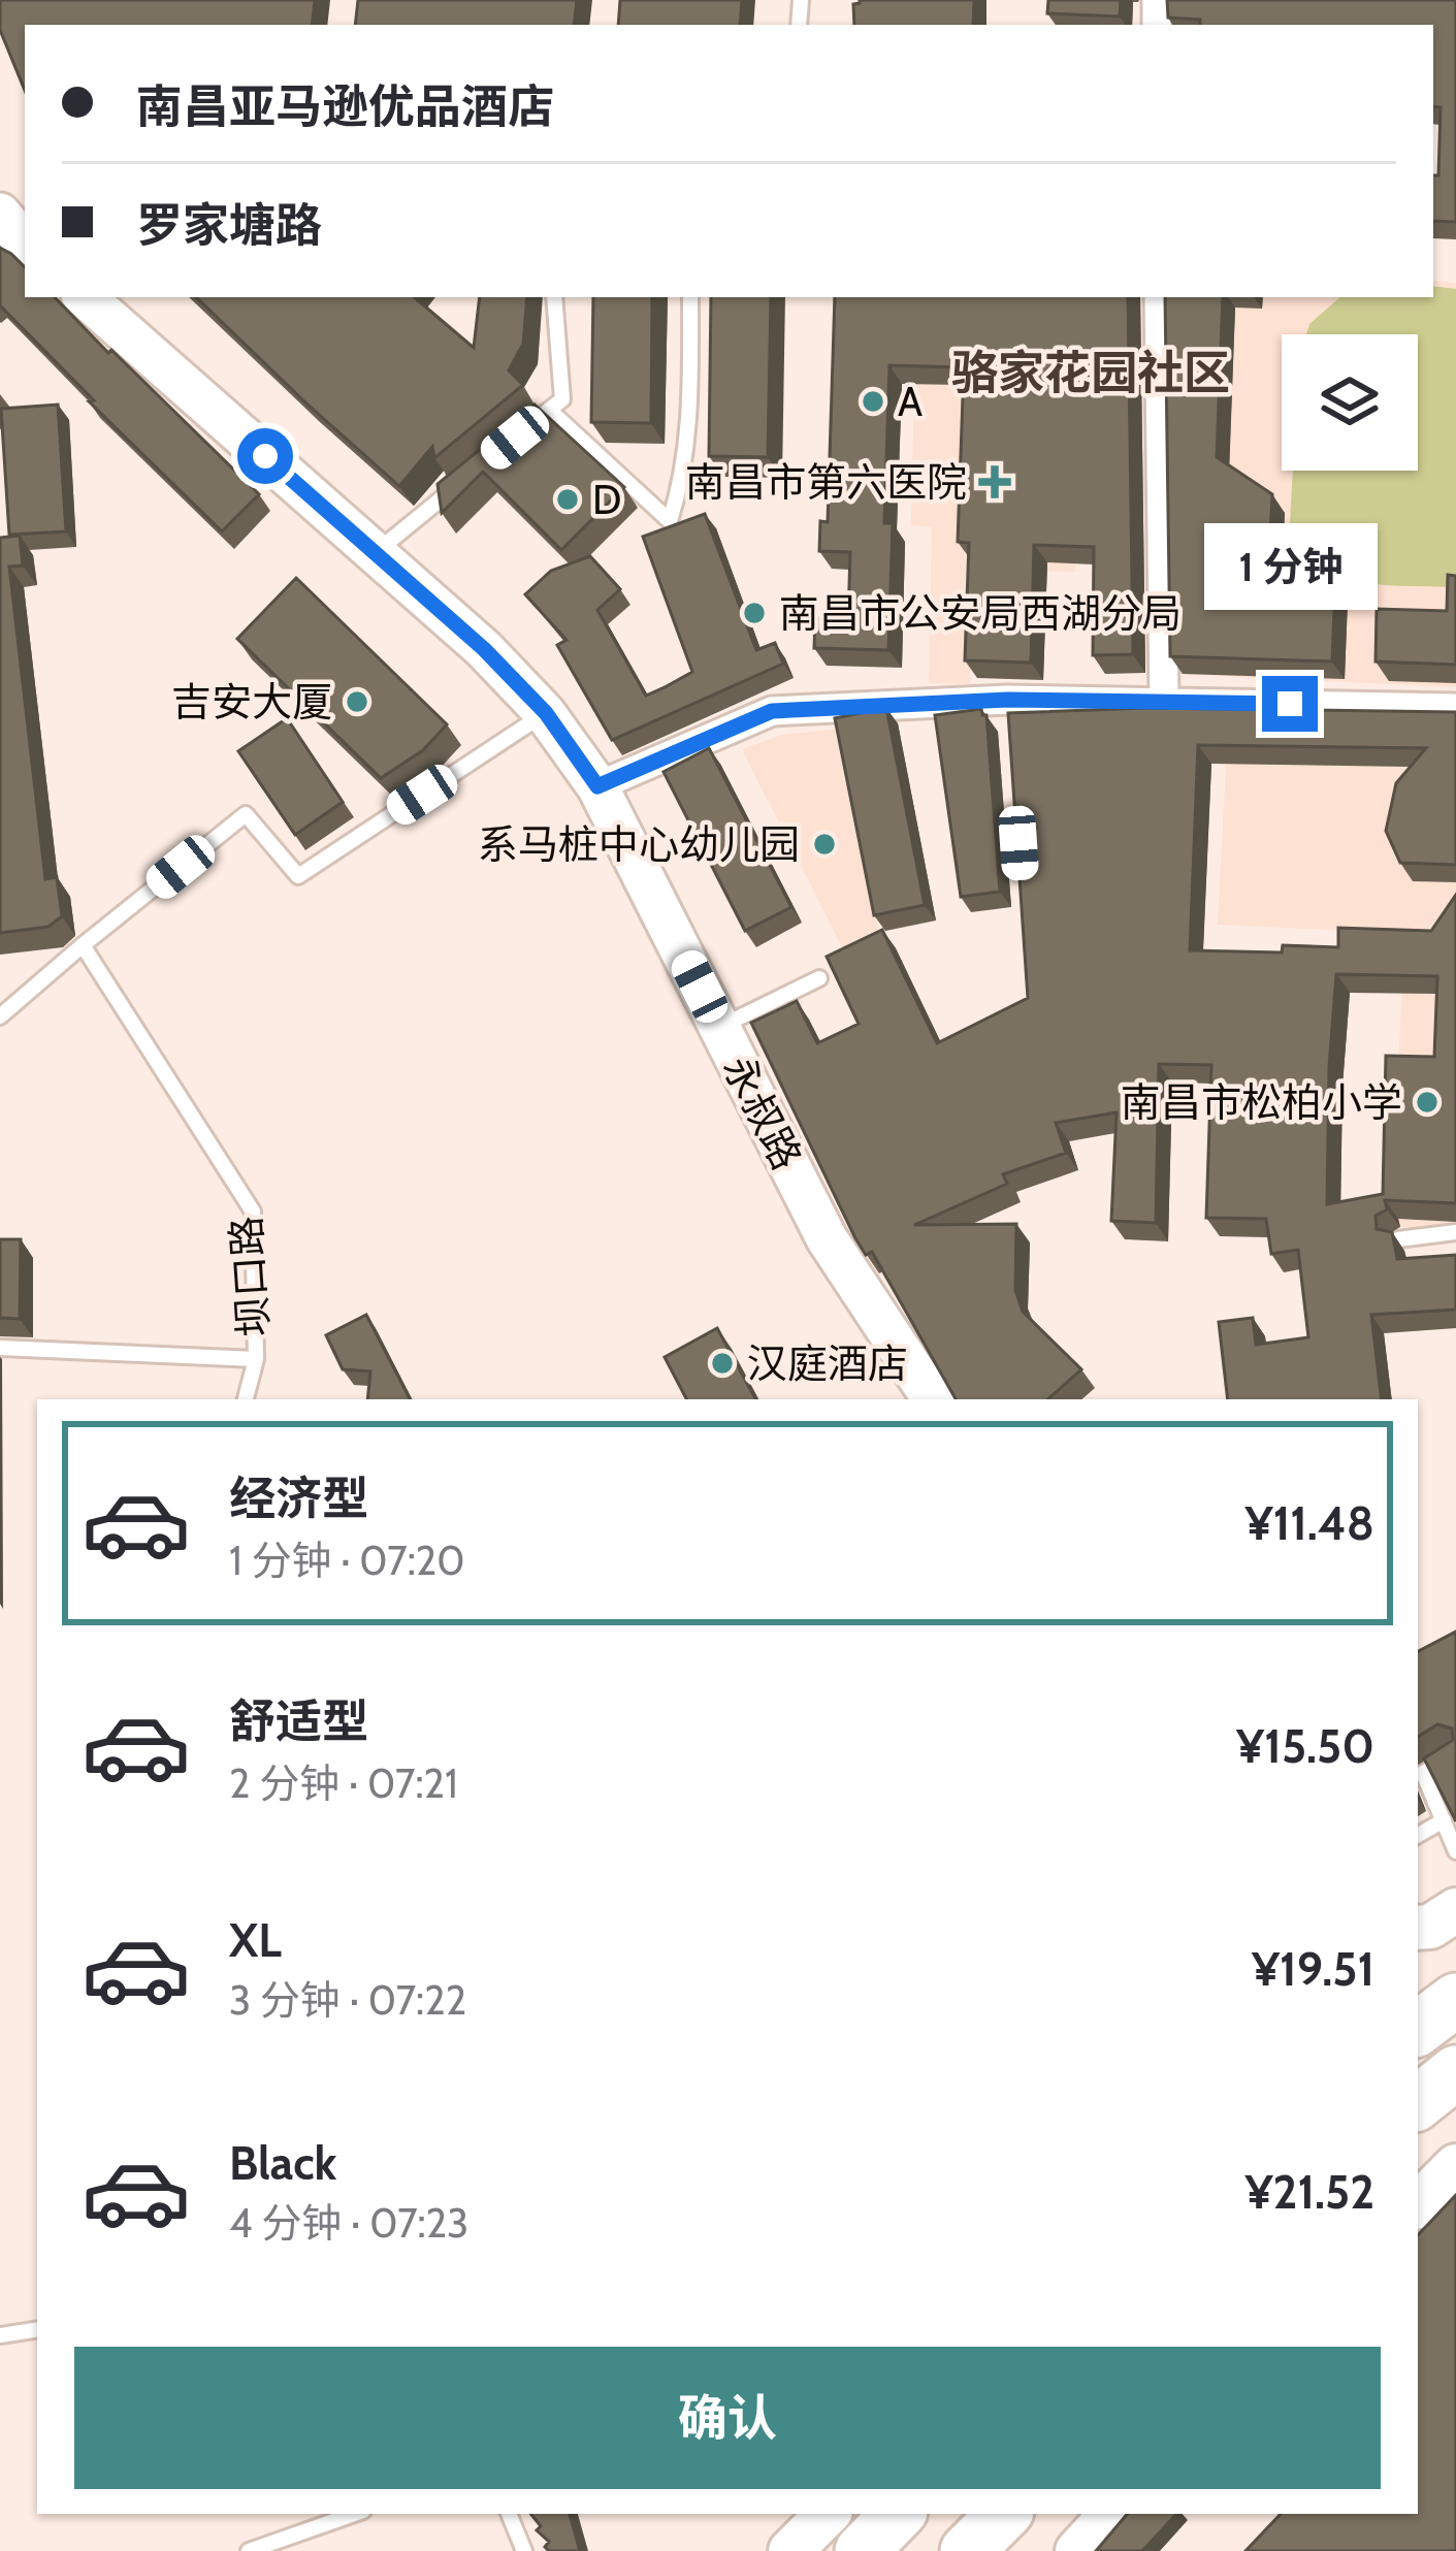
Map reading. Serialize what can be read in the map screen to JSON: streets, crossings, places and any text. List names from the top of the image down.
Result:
{
  "streets": {
    "street": ["永叔路"],
    "lane": ["坝口路"]
  },
  "districts": ["骆家花园社区"],
  "places": {
    "other": [
      "A",
      "D",
      "南昌市公安局西湖分局",
      "吉安大厦",
      "系马桩中心幼儿园",
      "南昌市松柏小学",
      "汉庭酒店"
    ],
    "health": ["南昌市第六医院"]
  },
  "page": {
    "banner": ["南昌亚马逊优品酒店", "罗家塘路"],
    "bubble": "1 分钟",
    "list": [
      {
        "name": "经济型",
        "note": "1 分钟 · 07:20",
        "value": "¥11.48"
      },
      {
        "name": "舒适型",
        "note": "2 分钟 · 07:21",
        "value": "¥15.50"
      },
      {
        "name": "XL",
        "note": "3 分钟 · 07:22",
        "value": "¥19.51"
      },
      {
        "name": "Black",
        "note": "4 分钟 · 07:23",
        "value": "¥21.52"
      }
    ],
    "buttons": "确认"
  }
}
